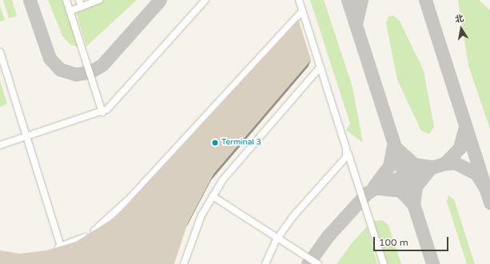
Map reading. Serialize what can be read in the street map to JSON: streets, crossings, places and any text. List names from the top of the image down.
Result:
{
  "places": ["Terminal 3"],
  "scale_bar": "100 m",
  "north": "top"
}
